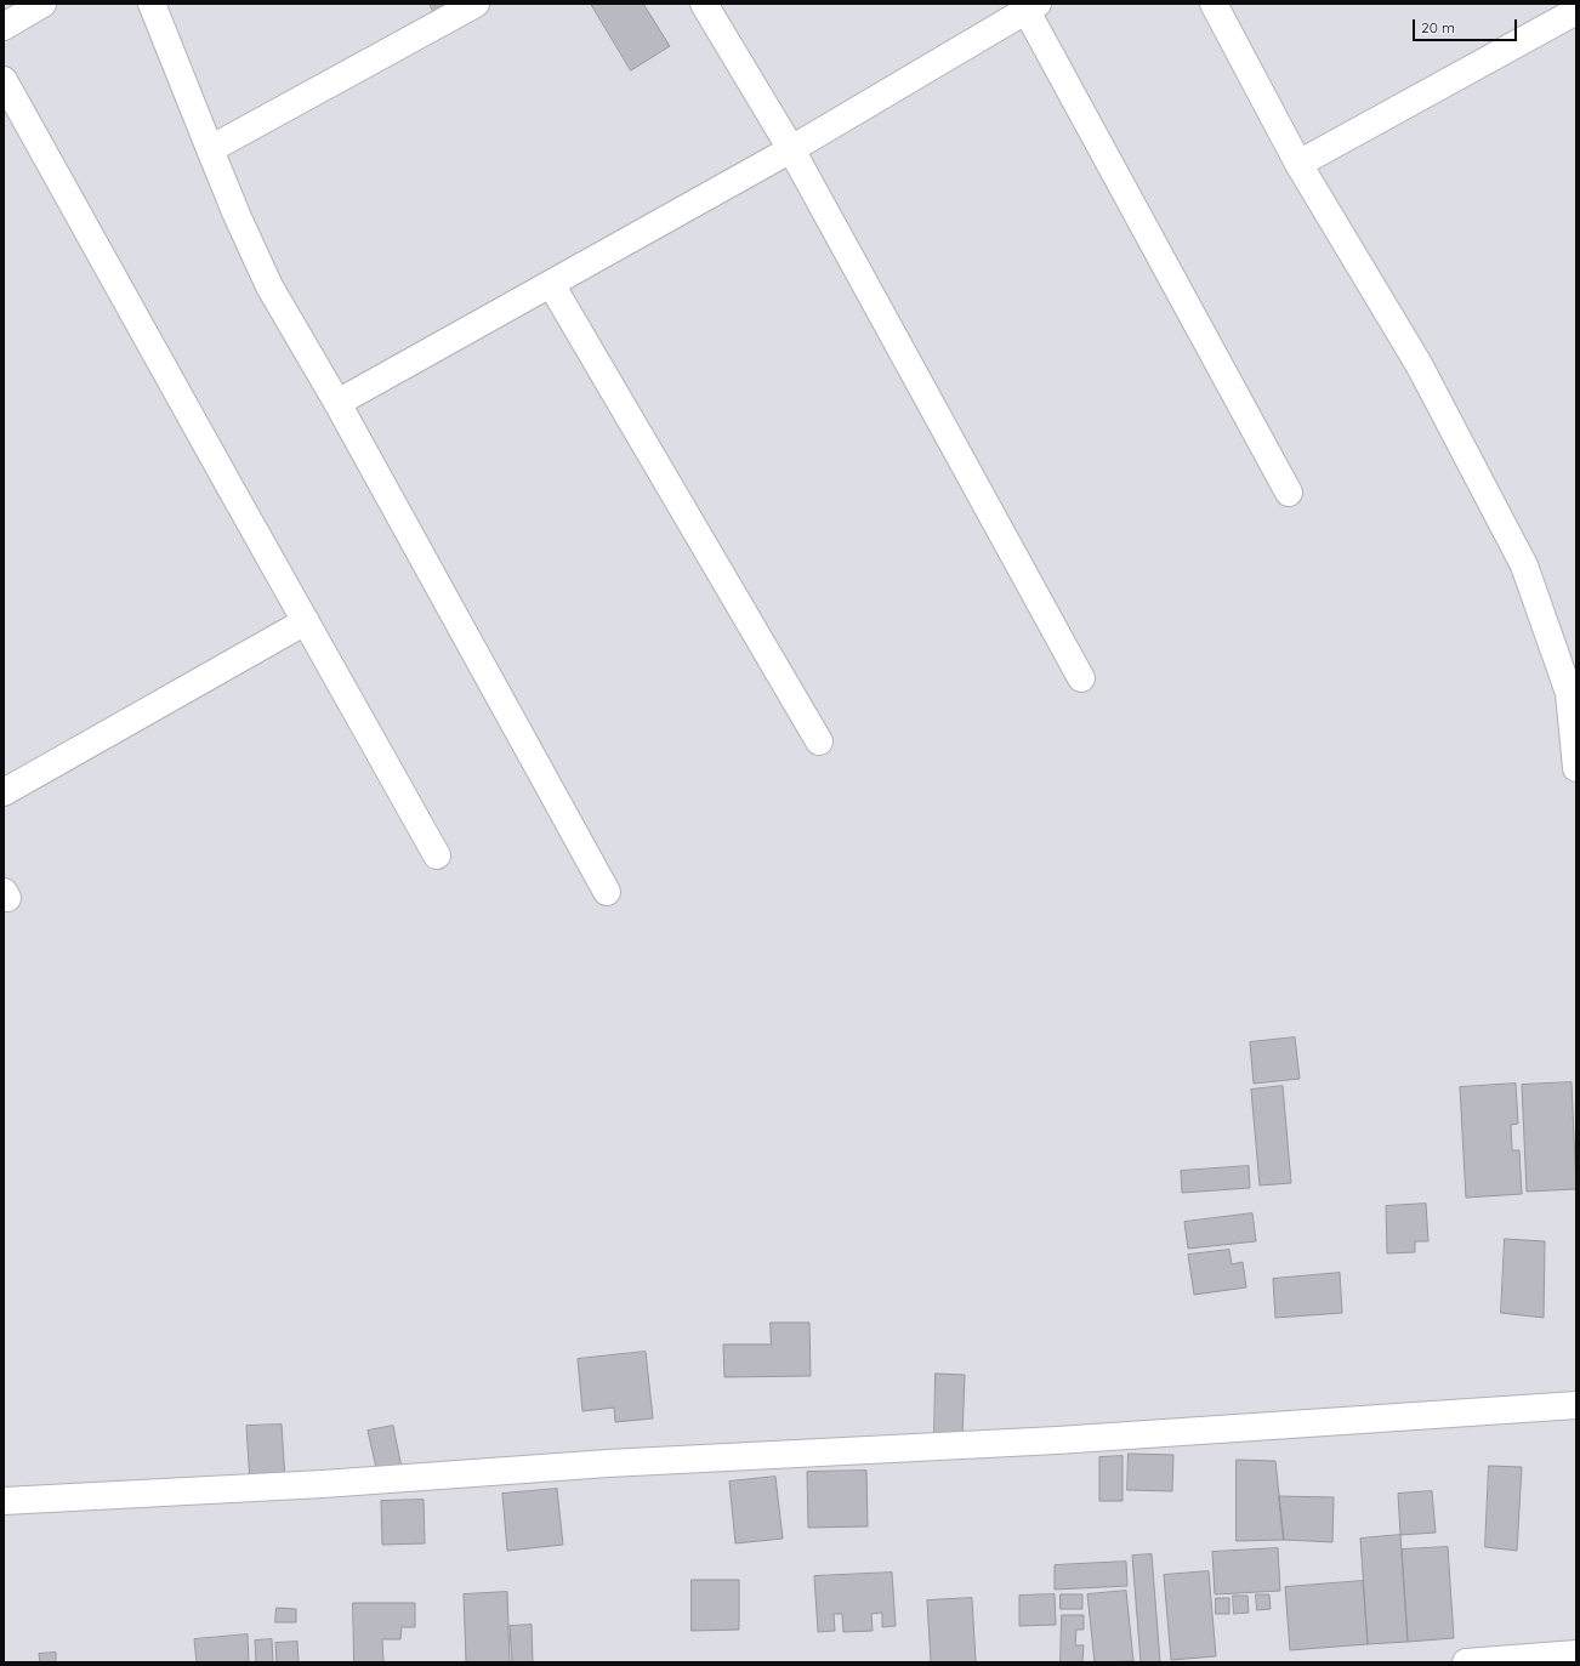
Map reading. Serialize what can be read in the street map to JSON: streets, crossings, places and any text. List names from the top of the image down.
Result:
{
  "scale_bar": "20 m"
}
